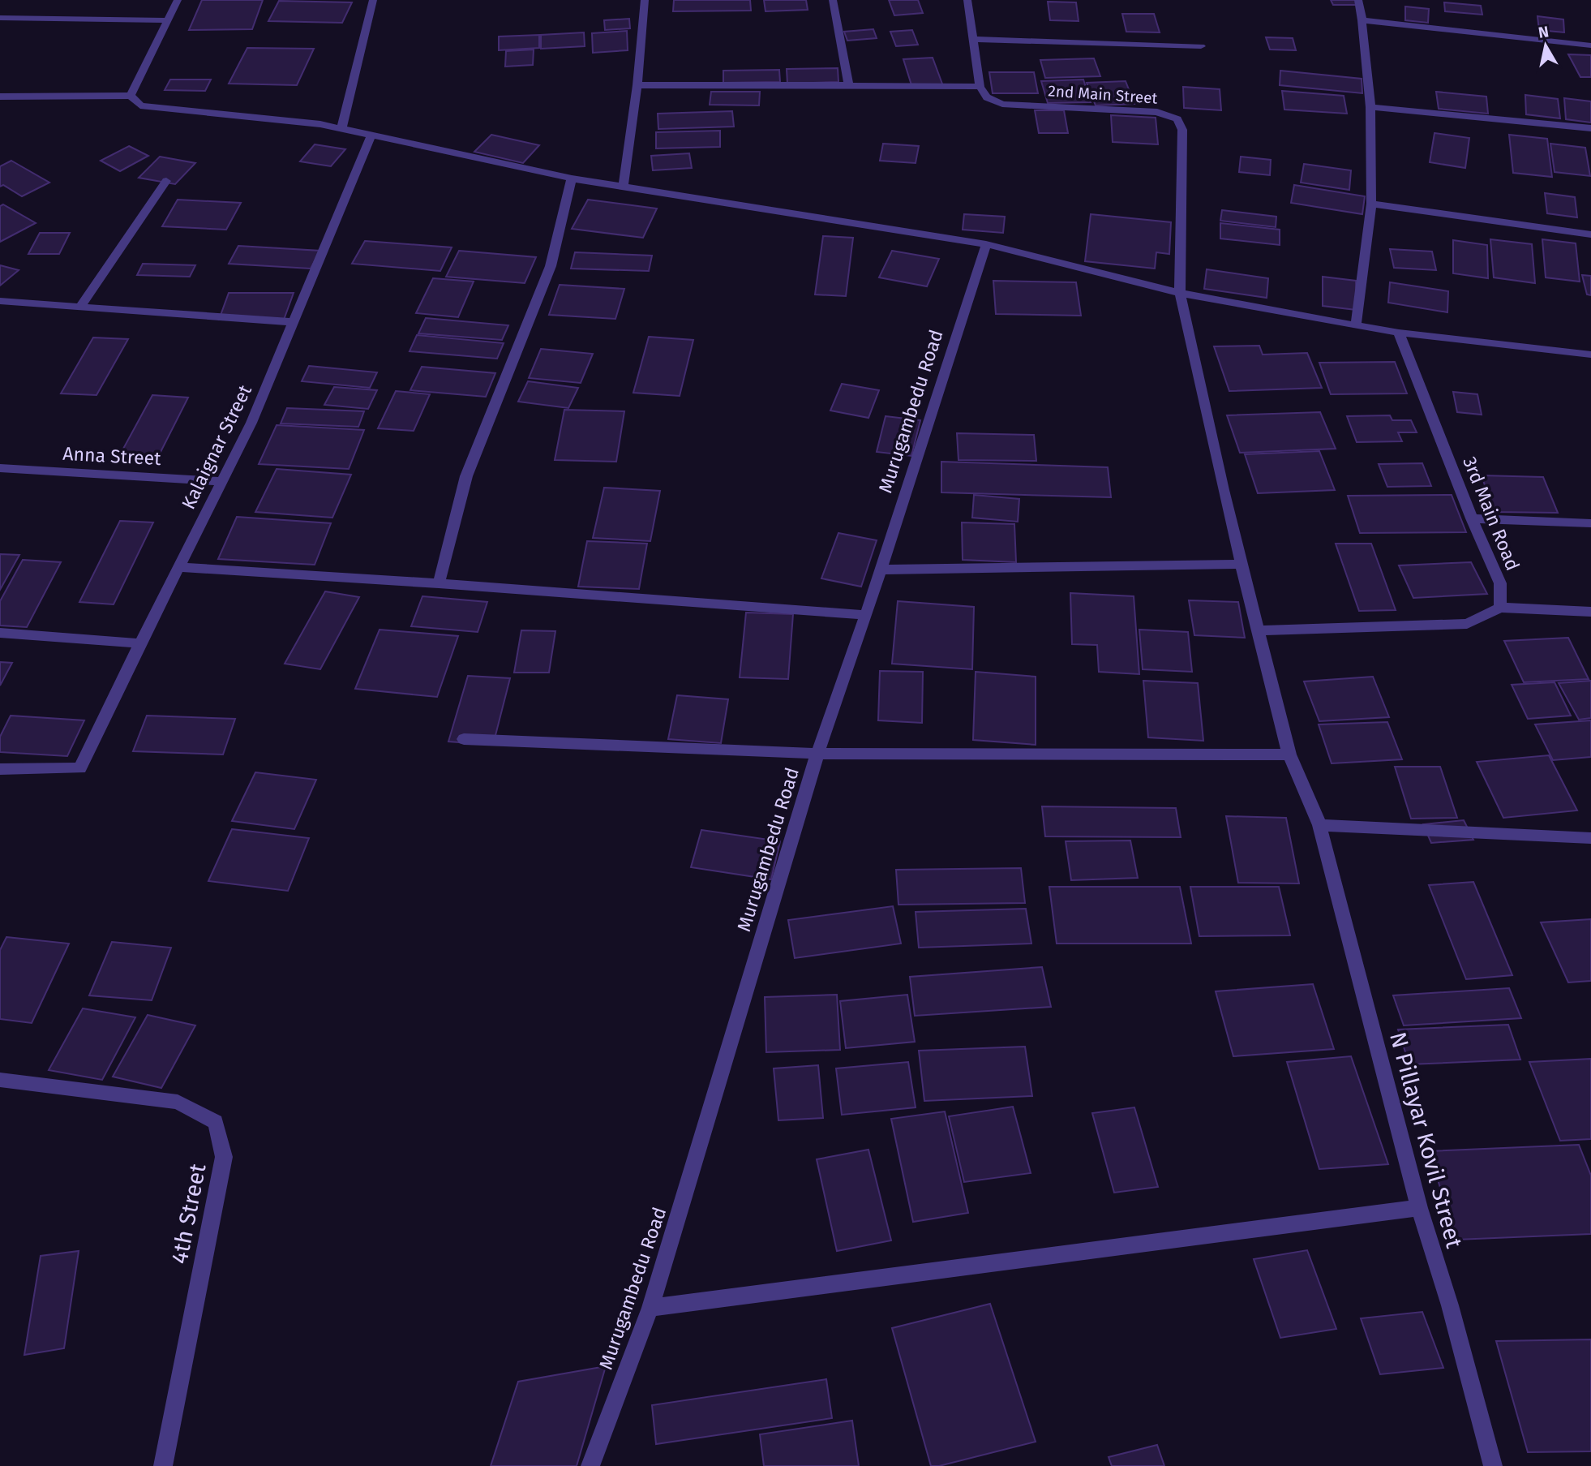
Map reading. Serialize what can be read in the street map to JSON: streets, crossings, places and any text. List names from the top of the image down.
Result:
{
  "streets": {
    "street": [
      "2nd Main Street",
      "Murugambedu Road",
      "Kalaignar Street",
      "Anna Street",
      "3rd Main Road",
      "N Pillayar Kovil Street",
      "4th Street"
    ]
  },
  "crossings": [
    ["2nd Main Street", "N Pillayar Kovil Street"],
    ["Kalaignar Street", "Anna Street"]
  ],
  "north": "top"
}
